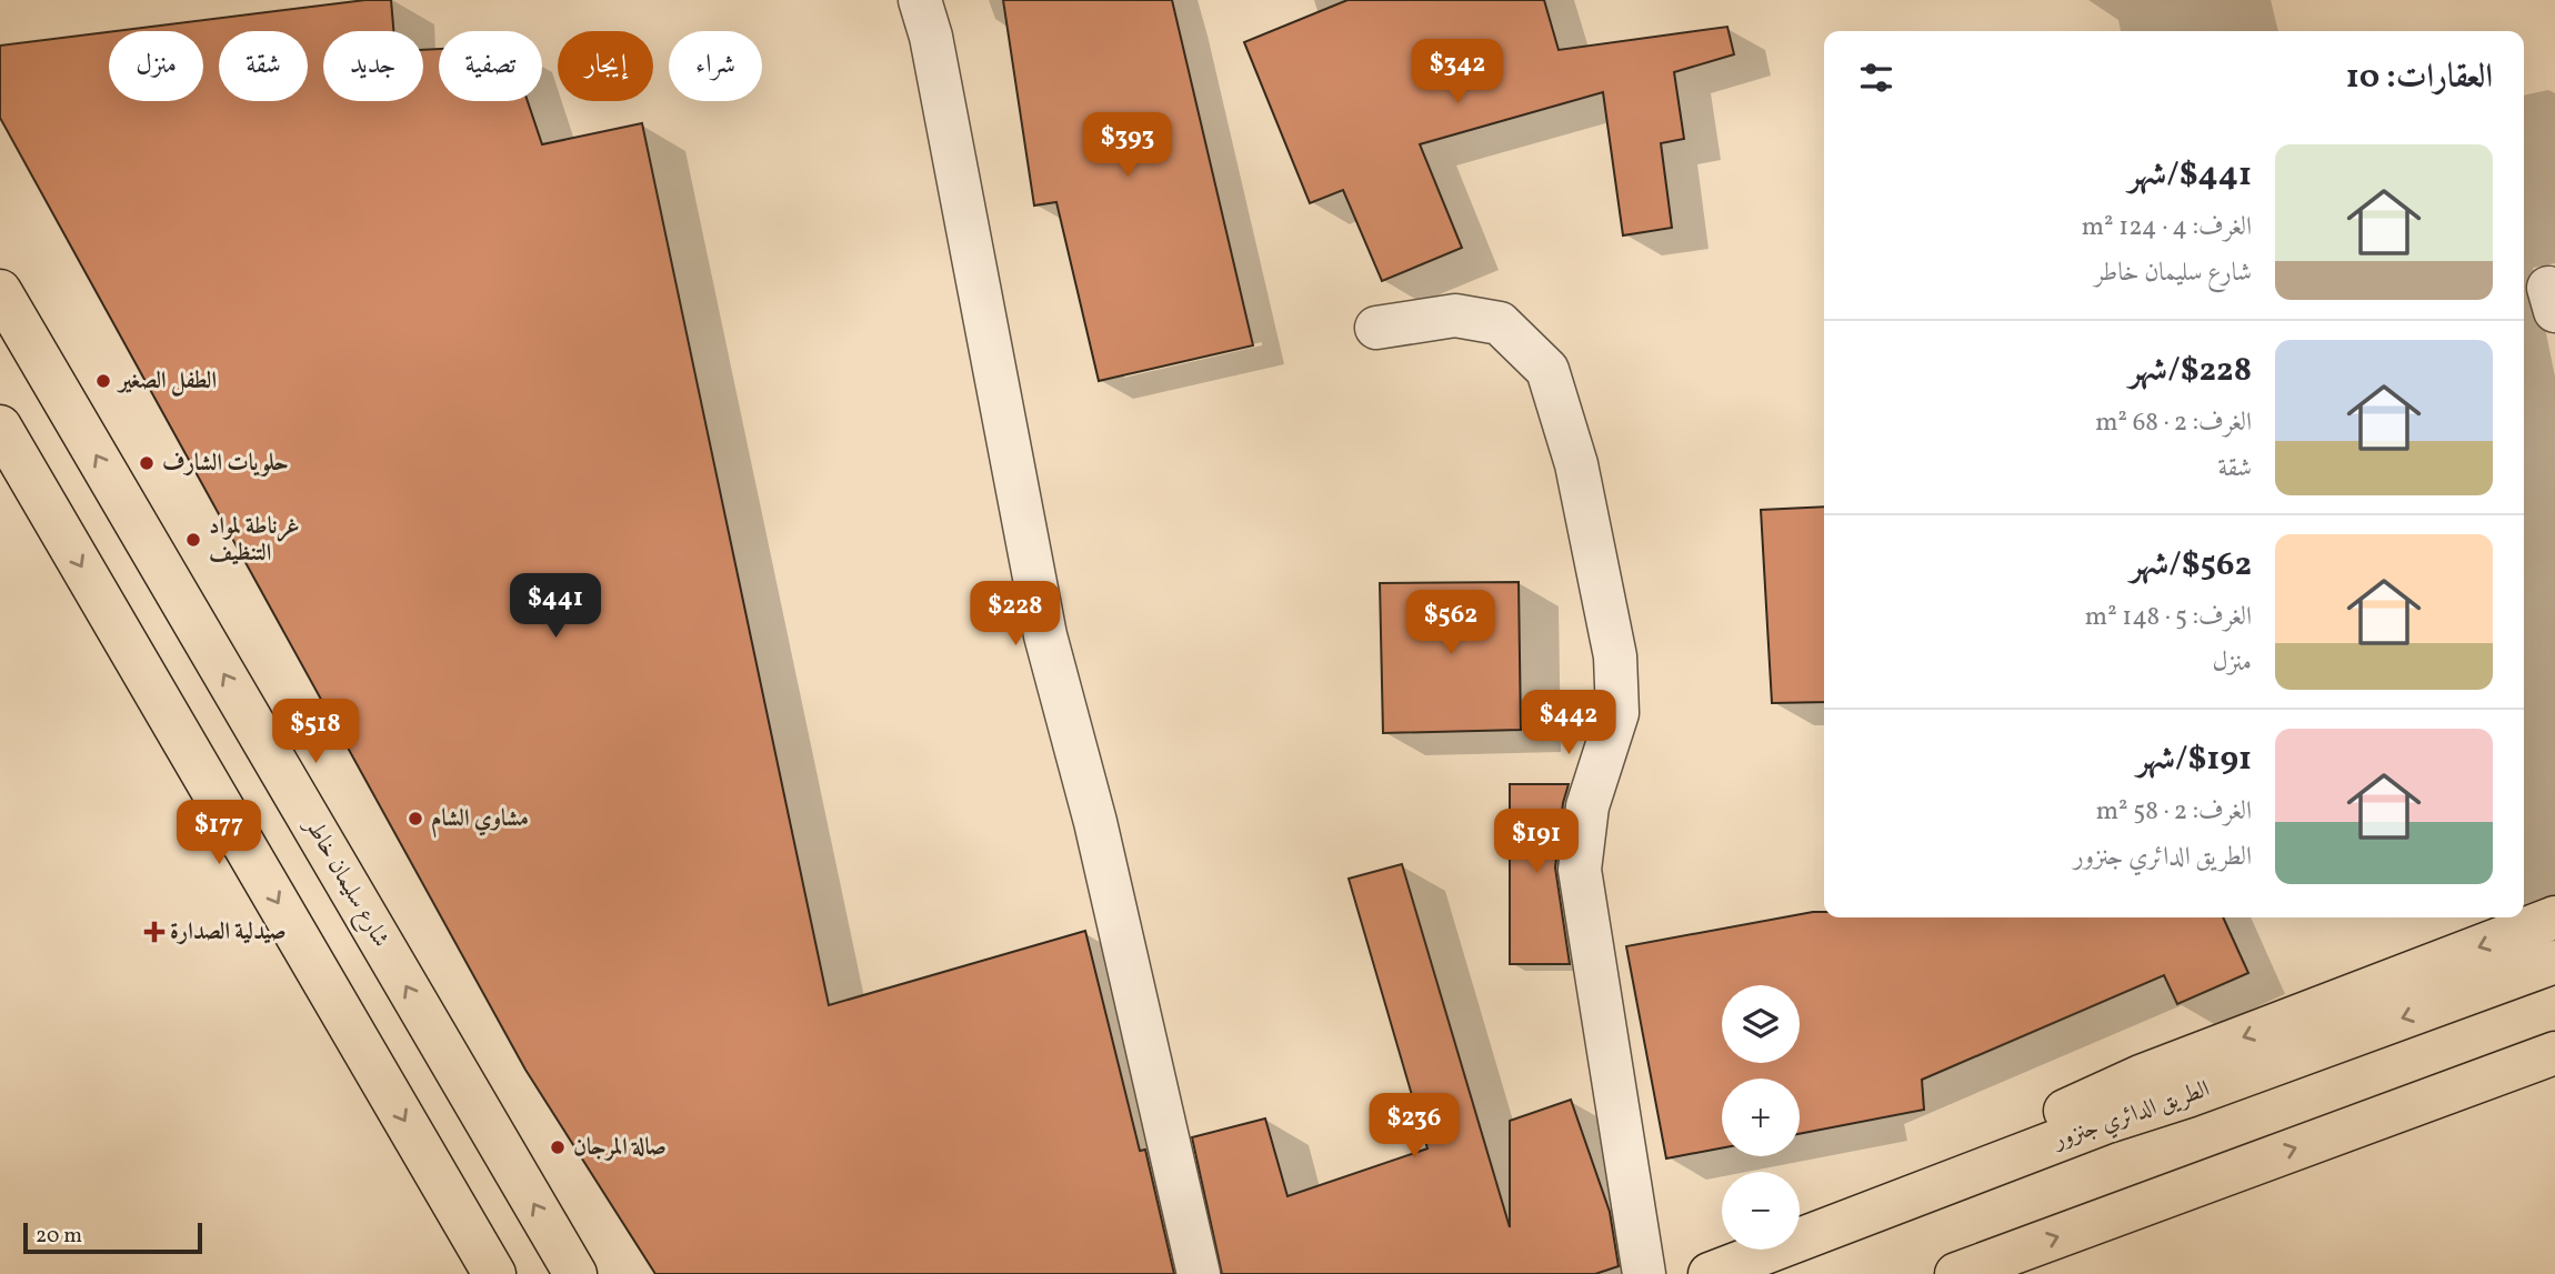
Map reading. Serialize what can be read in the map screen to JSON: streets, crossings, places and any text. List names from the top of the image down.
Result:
{
  "streets": {
    "main road": ["شارع سليمان خاطر", "الطريق الدائري جنزور"]
  },
  "places": {
    "other": [
      "الطفل الصغير",
      "حلويات الشارف",
      "غرناطة لمواد التنظيف",
      "مشاوي الشام",
      "صالة المرجان"
    ],
    "health": ["صيدلية الصدارة"]
  },
  "scale_bar": "20 m",
  "page": {
    "chip": [
      "شراء",
      "إيجار",
      "تصفية",
      "جديد",
      "شقة",
      "منزل"
    ],
    "heading": "العقارات: 10",
    "price": [
      "$342",
      "$393",
      "$441",
      "$228",
      "$562",
      "$442",
      "$518",
      "$177",
      "$191",
      "$236"
    ],
    "list": [
      {
        "name": "$441/شهر",
        "note": "الغرف: 4 · 124 m² · شارع سليمان خاطر"
      },
      {
        "name": "$228/شهر",
        "note": "الغرف: 2 · 68 m² · شقة"
      },
      {
        "name": "$562/شهر",
        "note": "الغرف: 5 · 148 m² · منزل"
      },
      {
        "name": "$191/شهر",
        "note": "الغرف: 2 · 58 m² · الطريق الدائري جنزور"
      }
    ],
    "map_buttons": ["+", "−"],
    "scale": "20 m"
  }
}
